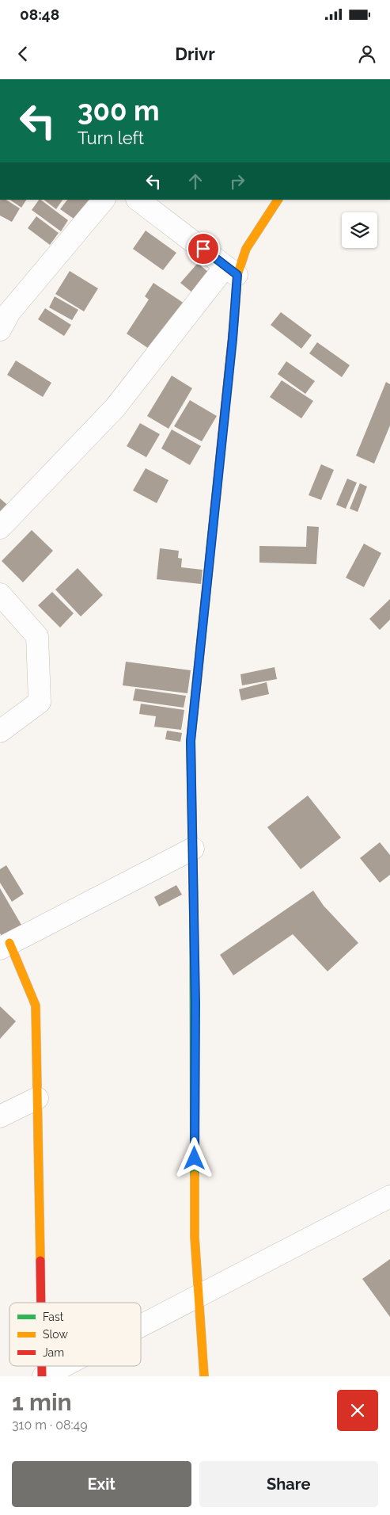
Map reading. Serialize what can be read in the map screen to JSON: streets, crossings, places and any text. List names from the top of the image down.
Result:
{
  "legend": ["Fast", "Slow", "Jam"],
  "page": {
    "status": "08:48",
    "header": "Drivr",
    "turn": ["300 m", "Turn left"],
    "heading": ["1 min", "310 m · 08:49"],
    "buttons": ["Exit", "Share"]
  }
}
